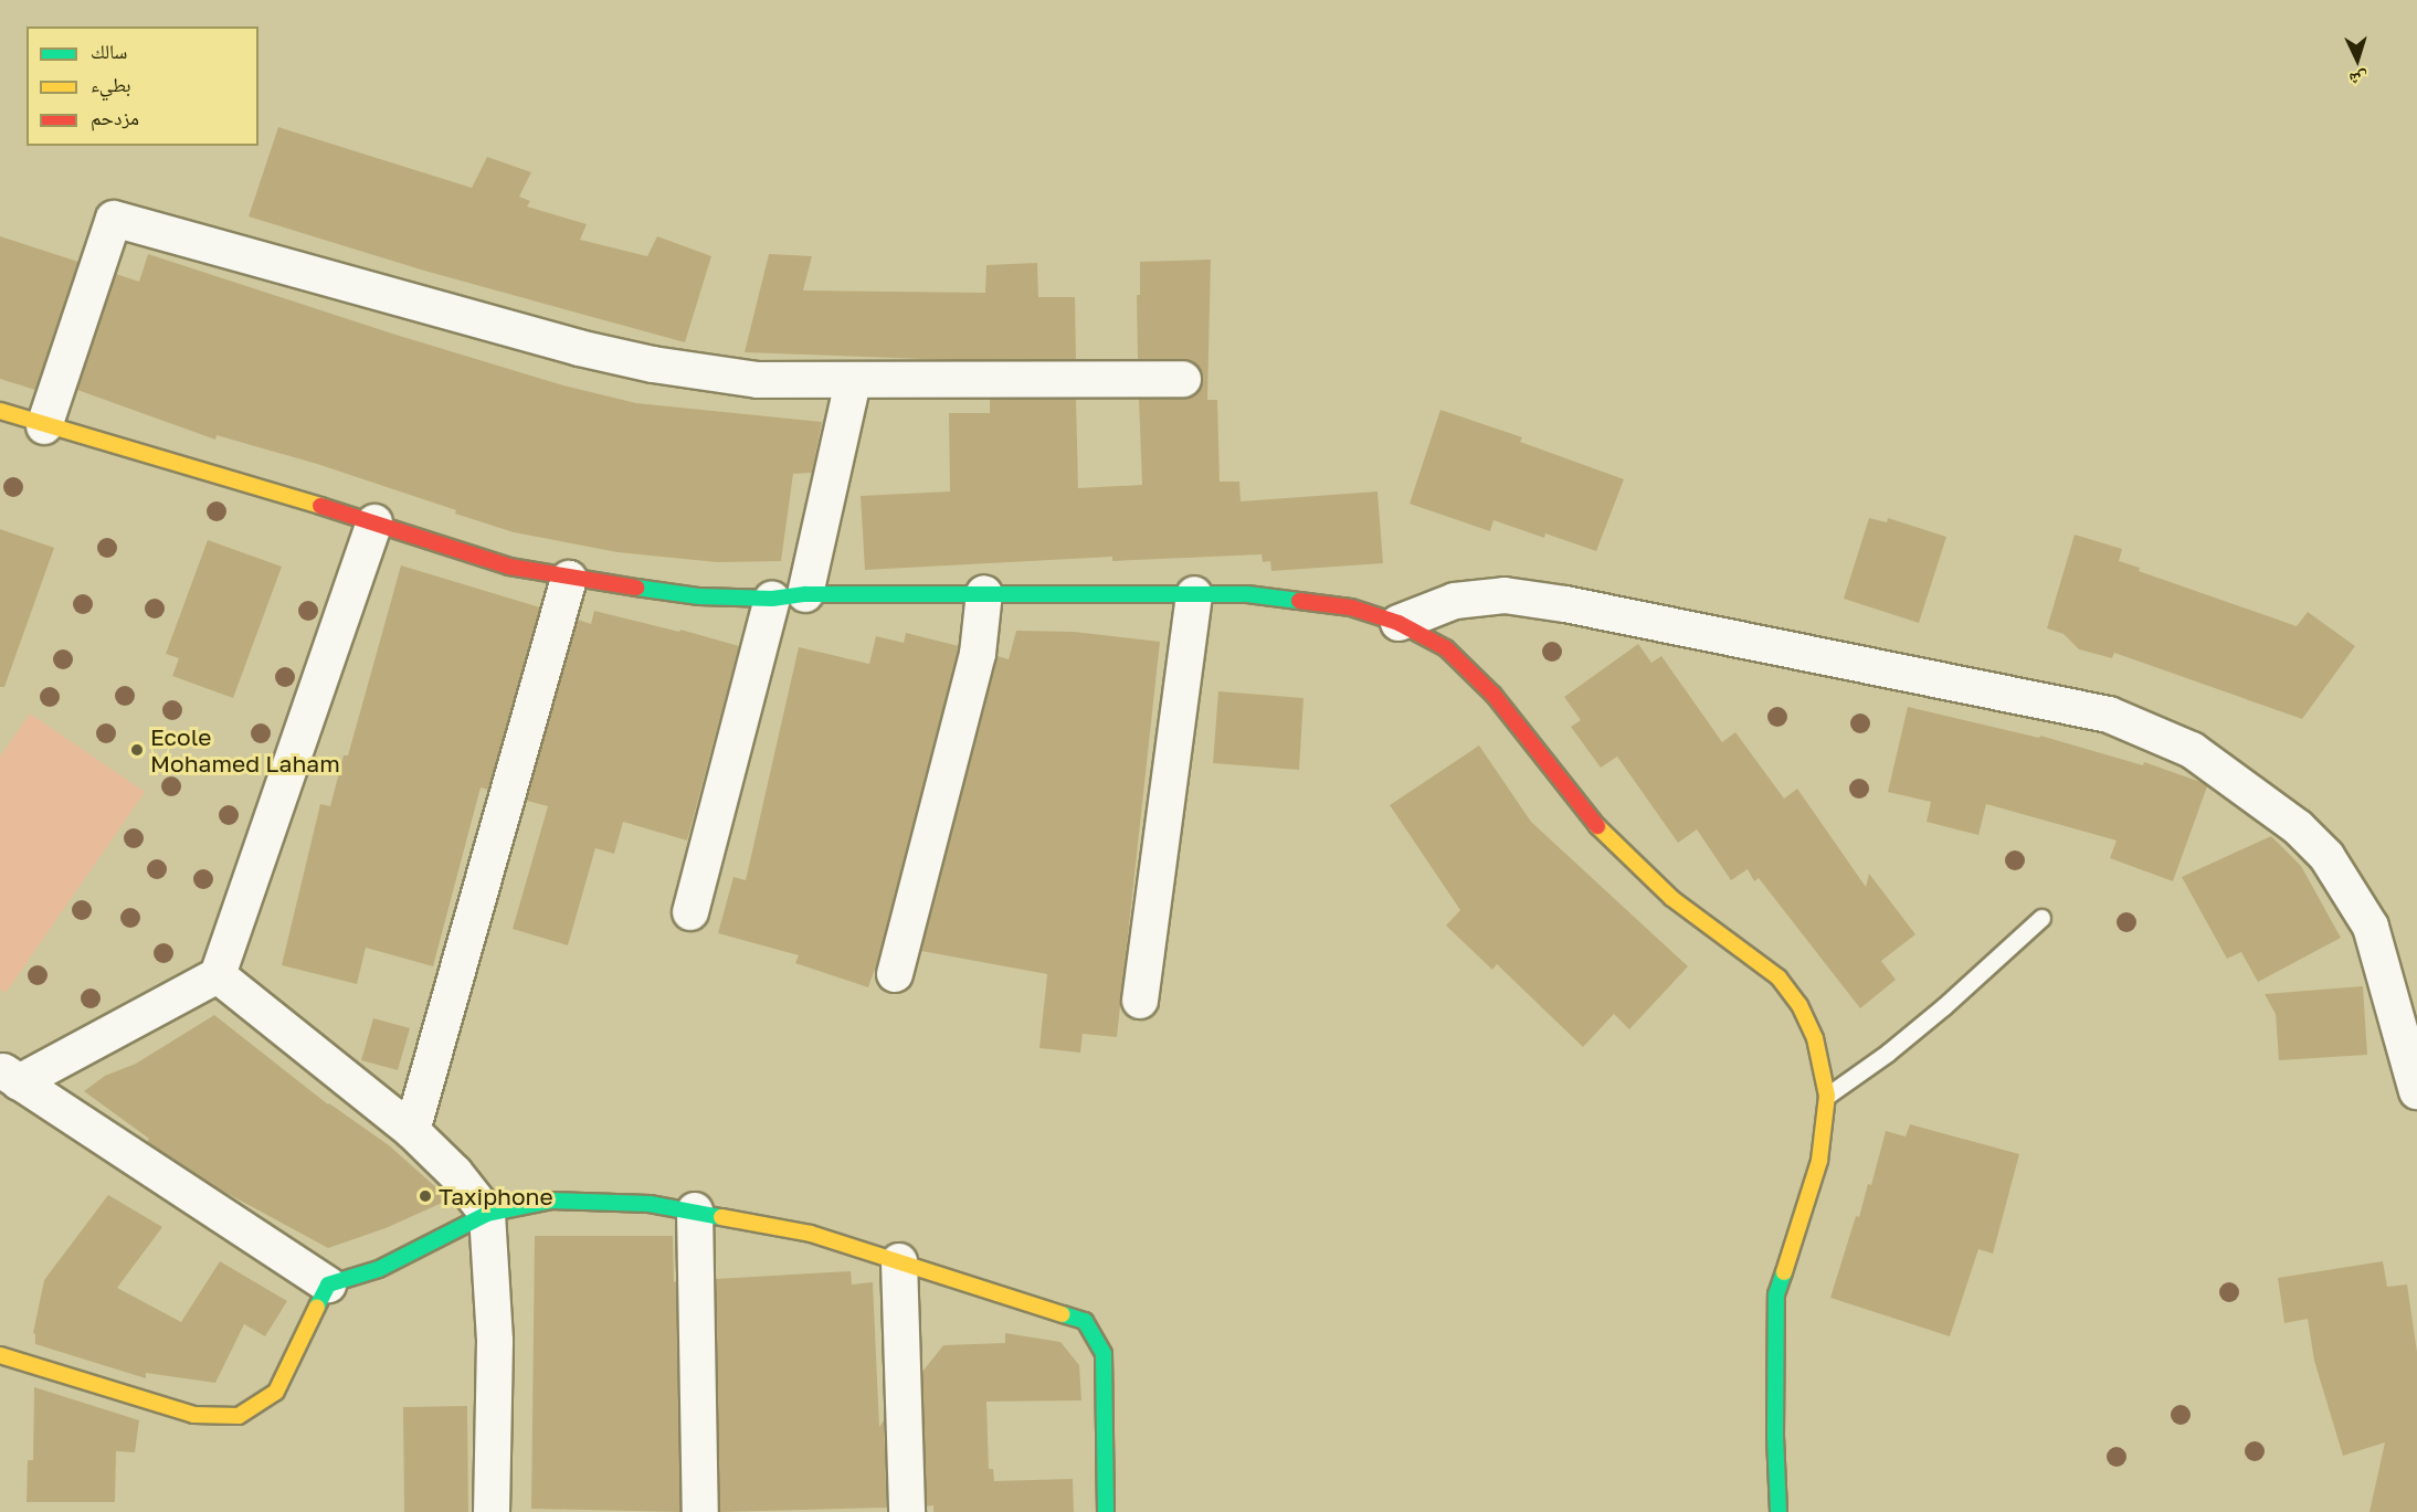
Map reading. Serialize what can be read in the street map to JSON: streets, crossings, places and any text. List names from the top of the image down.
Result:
{
  "places": ["Ecole Mohamed Laham", "Taxiphone"],
  "legend": ["سالك", "بطيء", "مزدحم"],
  "north": "bottom"
}
